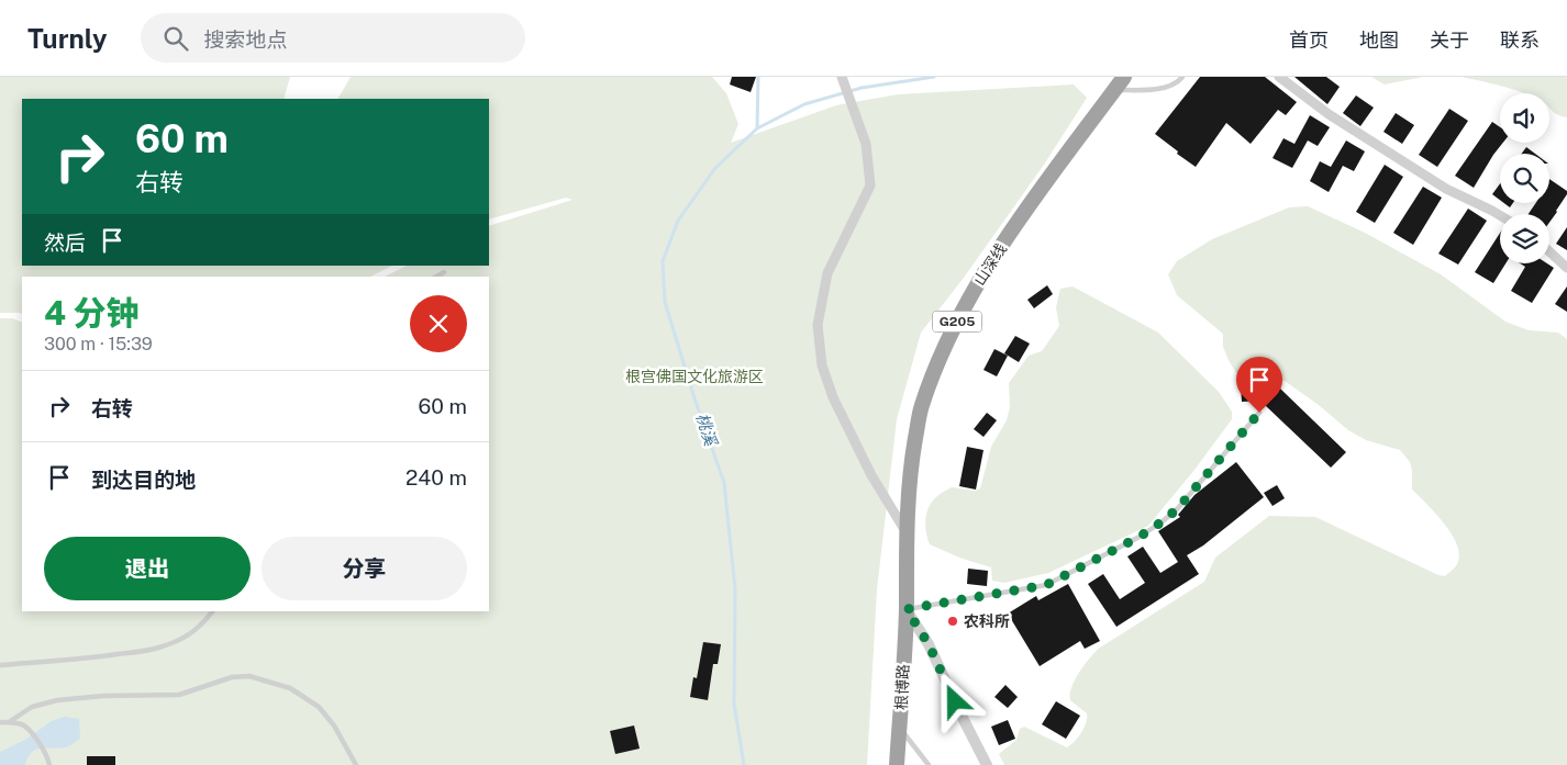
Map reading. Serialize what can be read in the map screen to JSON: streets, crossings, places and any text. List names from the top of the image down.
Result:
{
  "streets": {
    "highway": ["山深线", "G205", "根博路"]
  },
  "crossings": [
    ["山深线", "根博路"]
  ],
  "water": ["桃溪"],
  "parks": ["根宫佛国文化旅游区"],
  "places": ["农科所"],
  "page": {
    "header": "Turnly",
    "search": "搜索地点",
    "nav": [
      "首页",
      "地图",
      "关于",
      "联系"
    ],
    "turn": ["60 m", "右转"],
    "then": "然后",
    "heading": ["4 分钟", "300 m · 15:39"],
    "list": [
      {
        "name": "右转",
        "value": "60 m"
      },
      {
        "name": "到达目的地",
        "value": "240 m"
      }
    ],
    "buttons": ["退出", "分享"]
  }
}
